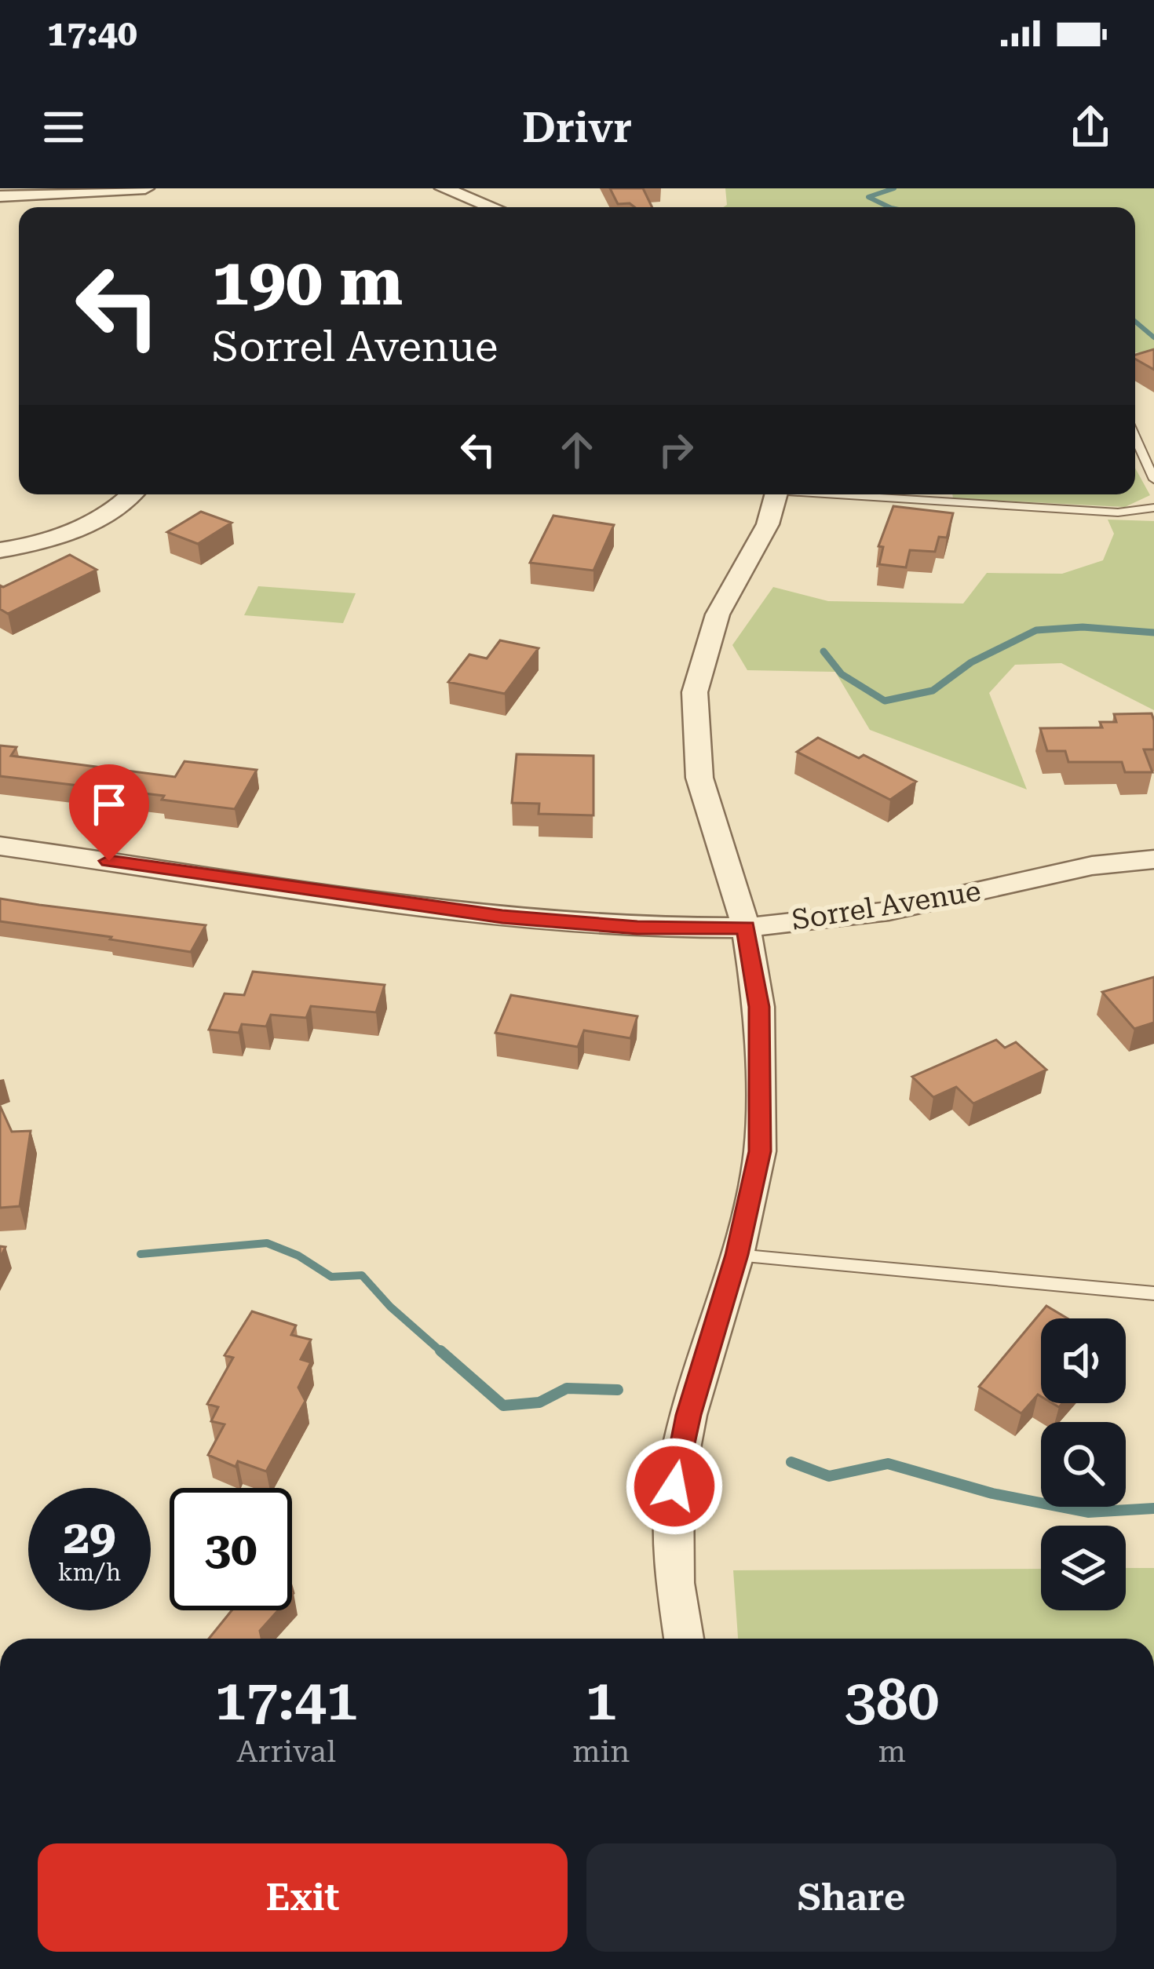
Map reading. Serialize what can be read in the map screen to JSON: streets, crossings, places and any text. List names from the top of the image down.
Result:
{
  "streets": {
    "street": ["Sorrel Avenue"]
  },
  "page": {
    "status": "17:40",
    "header": "Drivr",
    "turn": ["190 m", "Sorrel Avenue"],
    "speed": "29 km/h",
    "limit": "30",
    "eta": [
      "17:41",
      "Arrival",
      "1",
      "min",
      "380",
      "m"
    ],
    "buttons": ["Exit", "Share"]
  }
}
